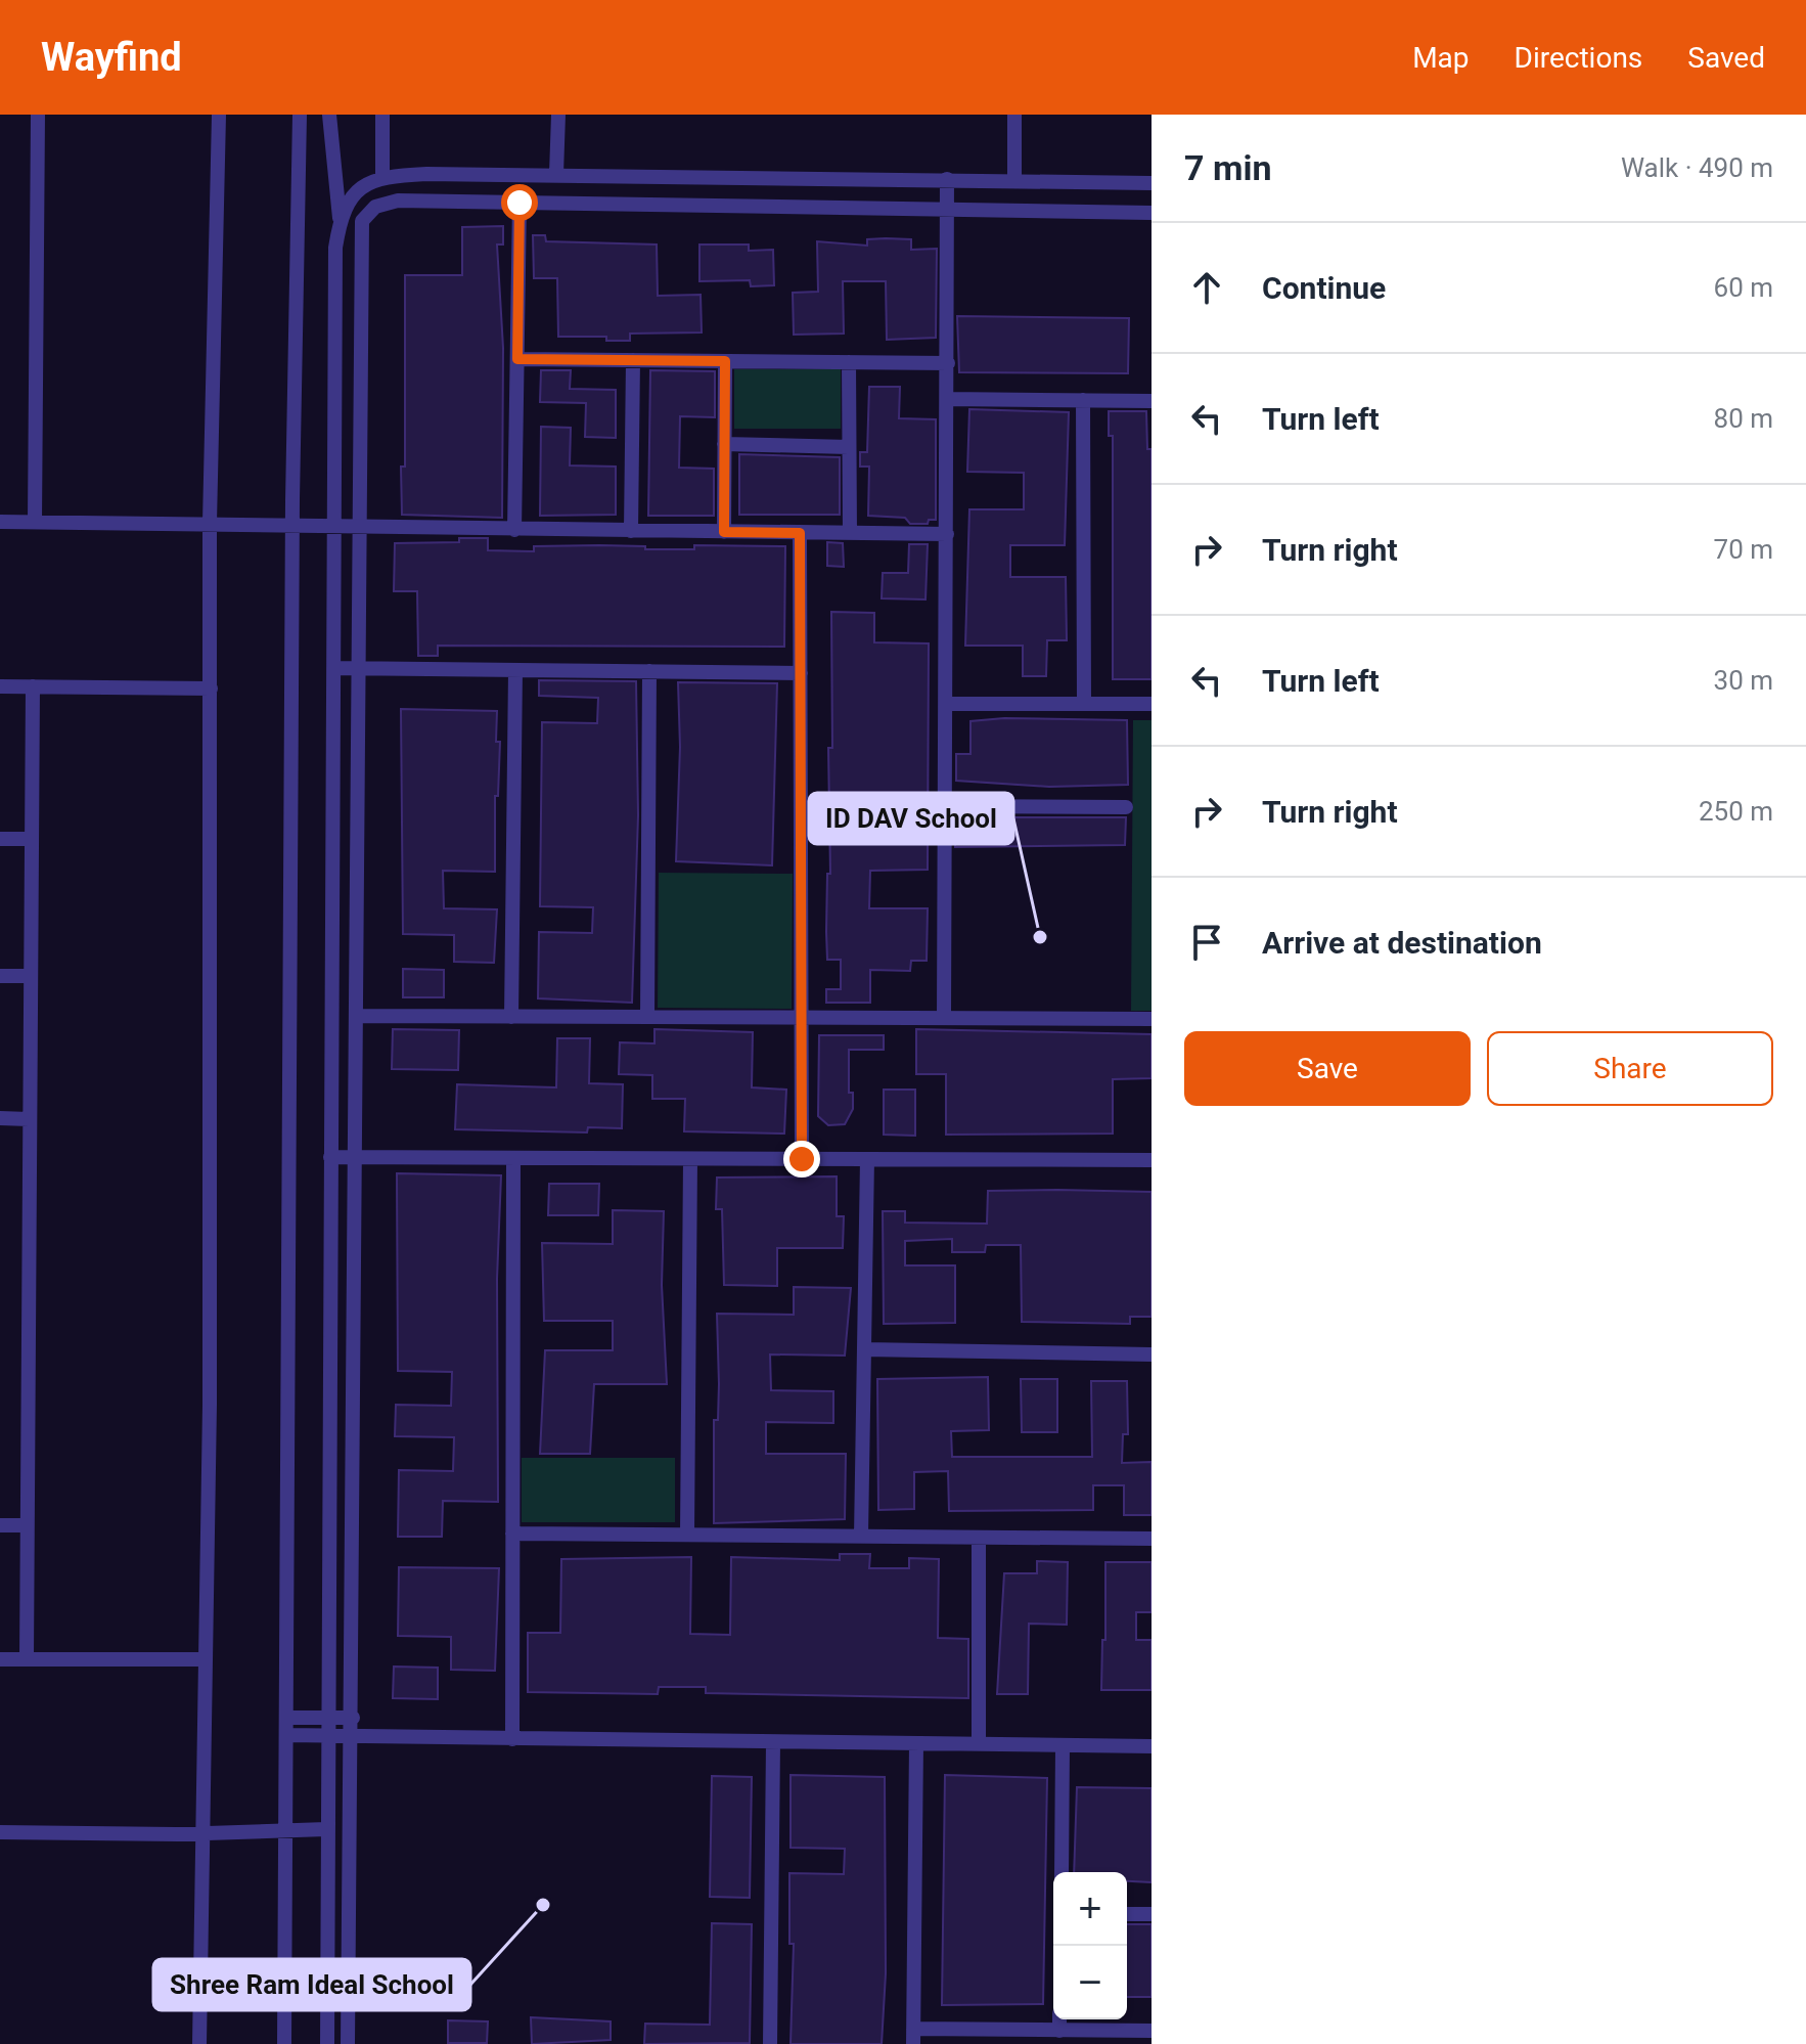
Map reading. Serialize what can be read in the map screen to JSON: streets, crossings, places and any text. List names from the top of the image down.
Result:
{
  "places": ["ID DAV School", "Shree Ram Ideal School"],
  "page": {
    "header": "Wayfind",
    "nav": ["Map", "Directions", "Saved"],
    "heading": ["7 min", "Walk · 490 m"],
    "list": [
      ["Continue", "60 m"],
      ["Turn left", "80 m"],
      ["Turn right", "70 m"],
      ["Turn left", "30 m"],
      ["Turn right", "250 m"],
      "Arrive at destination"
    ],
    "buttons": ["Save", "Share"],
    "map_buttons": ["+", "−"]
  }
}
